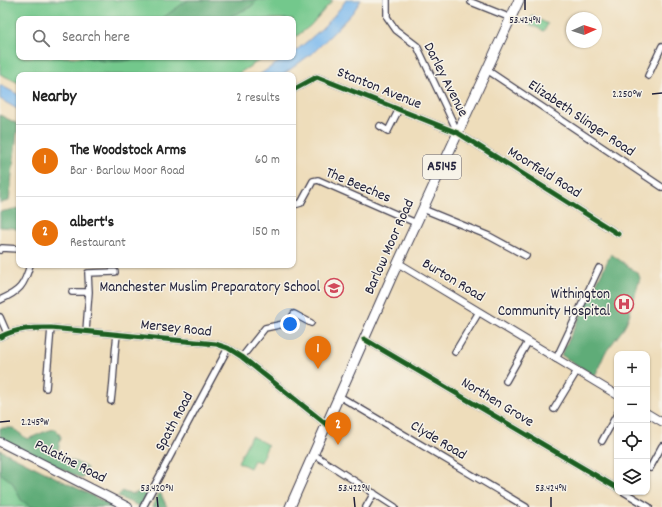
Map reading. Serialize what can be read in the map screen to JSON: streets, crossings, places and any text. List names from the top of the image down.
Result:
{
  "streets": {
    "main road": ["A5145", "Barlow Moor Road", "Palatine Road"],
    "street": [
      "Darley Avenue",
      "Stanton Avenue",
      "Elizabeth Slinger Road",
      "Moorfield Road",
      "The Beeches",
      "Burton Road",
      "Mersey Road",
      "Northen Grove",
      "Spath Road",
      "Clyde Road"
    ]
  },
  "crossings": [
    ["Darley Avenue", "Stanton Avenue"],
    ["Darley Avenue", "Moorfield Road"],
    ["Darley Avenue", "Barlow Moor Road"],
    ["Stanton Avenue", "Moorfield Road"],
    ["Stanton Avenue", "Barlow Moor Road"],
    ["Elizabeth Slinger Road", "Barlow Moor Road"],
    ["Moorfield Road", "Barlow Moor Road"],
    ["The Beeches", "Barlow Moor Road"],
    ["Barlow Moor Road", "Burton Road"],
    ["Barlow Moor Road", "Mersey Road"],
    ["Barlow Moor Road", "Northen Grove"],
    ["Barlow Moor Road", "Clyde Road"],
    ["Mersey Road", "Spath Road"]
  ],
  "places": {
    "school or university": ["Manchester Muslim Preparatory School"],
    "hospital": ["Withington Community Hospital"]
  },
  "north": "right",
  "page": {
    "search": "Search here",
    "heading": ["Nearby", "2 results"],
    "list": [
      {
        "mark": "1",
        "name": "The Woodstock Arms",
        "note": "Bar · Barlow Moor Road",
        "value": "60 m"
      },
      {
        "mark": "2",
        "name": "albert's",
        "note": "Restaurant",
        "value": "150 m"
      }
    ],
    "pins": ["1", "2"],
    "map_buttons": ["+", "−"]
  },
  "coordinates": [
    "53.424°N",
    "2.250°W",
    "2.245°W",
    "53.420°N",
    "53.422°N"
  ]
}
